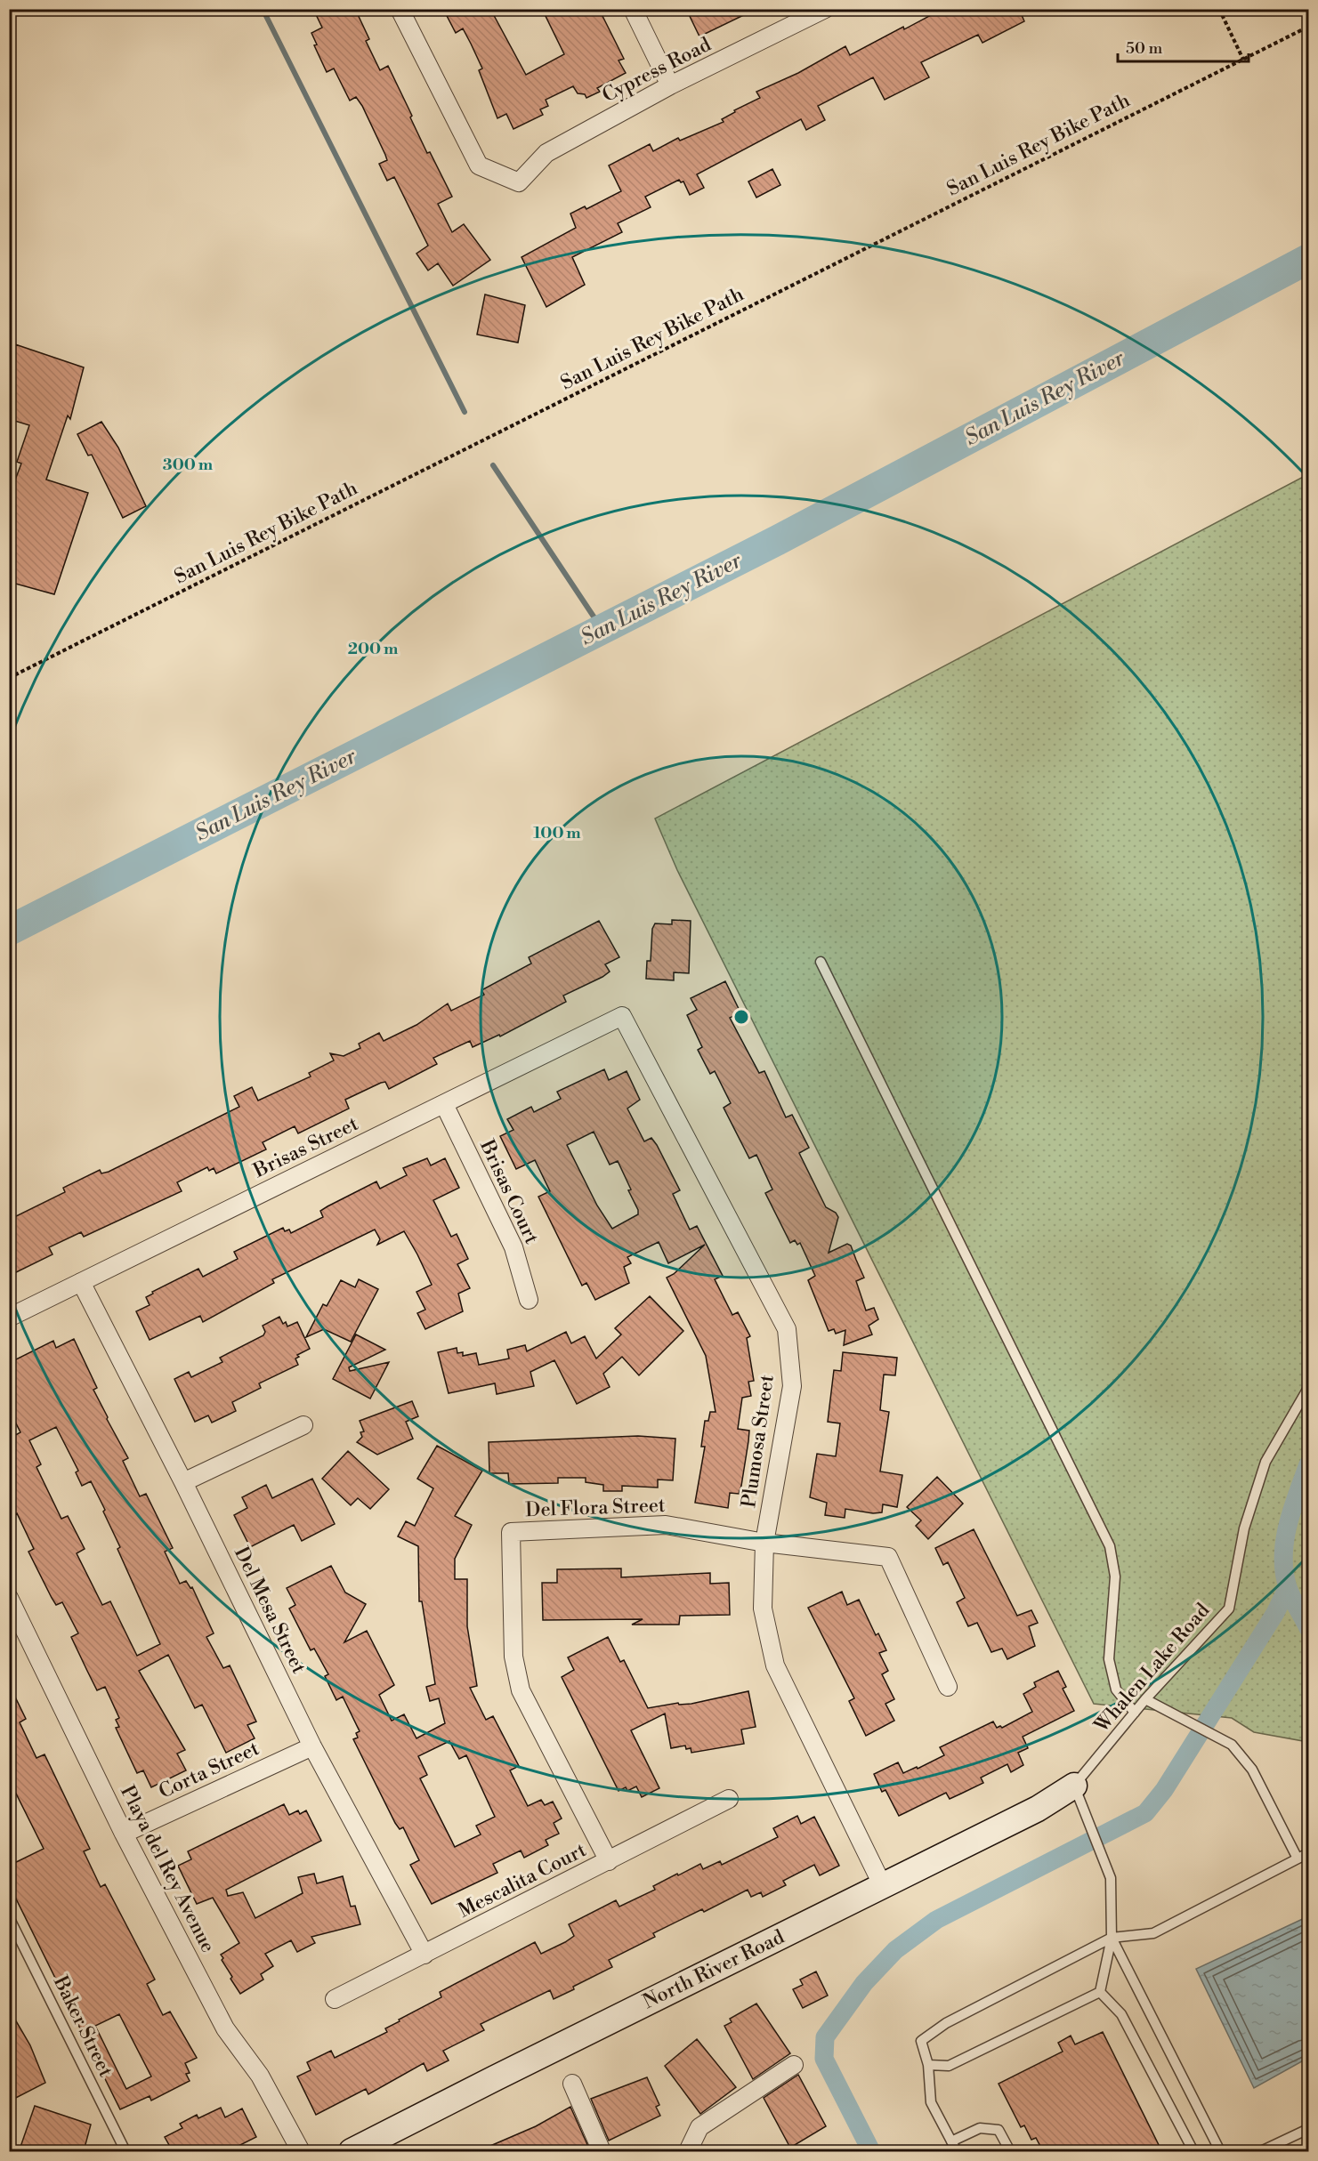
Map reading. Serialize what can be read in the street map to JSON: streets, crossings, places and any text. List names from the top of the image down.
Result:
{
  "streets": {
    "street": [
      "Cypress Road",
      "Brisas Street",
      "Brisas Court",
      "Plumosa Street",
      "Del Flora Street",
      "Del Mesa Street",
      "Corta Street",
      "Playa del Rey Avenue",
      "Mescalita Court",
      "North River Road"
    ],
    "lane": ["Whalen Lake Road", "Baker Street"],
    "path": ["San Luis Rey Bike Path"]
  },
  "crossings": [
    ["Brisas Street", "Brisas Court"],
    ["Brisas Street", "Plumosa Street"],
    ["Brisas Street", "Del Mesa Street"],
    ["Plumosa Street", "Del Flora Street"],
    ["Plumosa Street", "North River Road"],
    ["Del Flora Street", "Mescalita Court"],
    ["Del Mesa Street", "Corta Street"],
    ["Del Mesa Street", "Mescalita Court"],
    ["Whalen Lake Road", "North River Road"],
    ["Corta Street", "Playa del Rey Avenue"]
  ],
  "water": ["San Luis Rey River"],
  "scale_bar": "50 m",
  "rings": ["300 m", "200 m", "100 m"]
}
